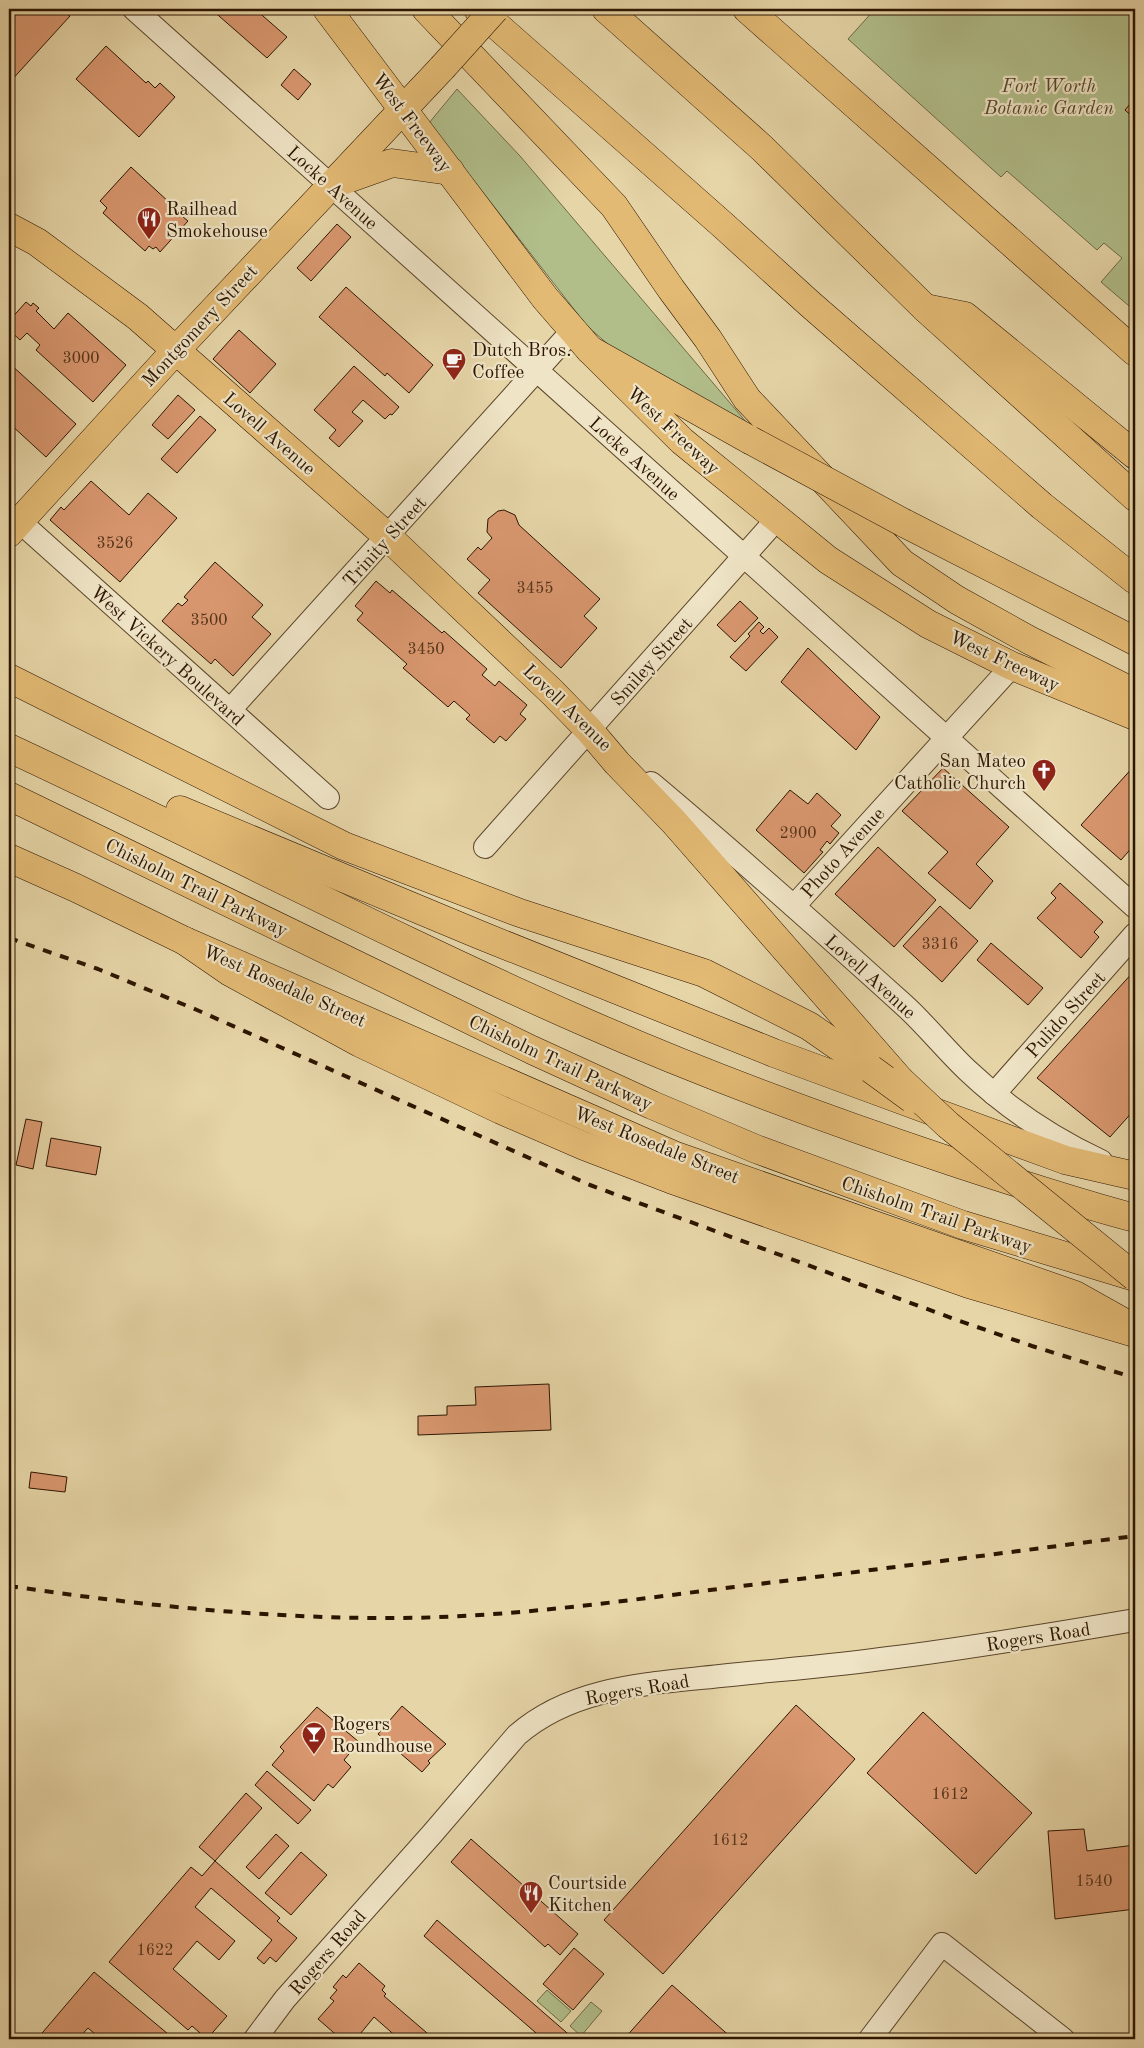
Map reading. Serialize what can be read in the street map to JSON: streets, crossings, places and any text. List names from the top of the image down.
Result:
{
  "streets": {
    "main road": [
      "West Freeway",
      "Montgomery Street",
      "Lovell Avenue",
      "Chisholm Trail Parkway",
      "West Rosedale Street"
    ],
    "street": [
      "Locke Avenue",
      "Trinity Street",
      "West Vickery Boulevard",
      "Smiley Street",
      "Photo Avenue",
      "Pulido Street",
      "Rogers Road"
    ]
  },
  "crossings": [
    ["West Freeway", "Montgomery Street"],
    ["West Freeway", "Trinity Street"],
    ["West Freeway", "Smiley Street"],
    ["West Freeway", "Photo Avenue"],
    ["Locke Avenue", "Montgomery Street"],
    ["Locke Avenue", "Trinity Street"],
    ["Locke Avenue", "Smiley Street"],
    ["Locke Avenue", "Photo Avenue"],
    ["Montgomery Street", "Lovell Avenue"],
    ["Montgomery Street", "West Vickery Boulevard"],
    ["Lovell Avenue", "Trinity Street"],
    ["Lovell Avenue", "Smiley Street"],
    ["Lovell Avenue", "Photo Avenue"],
    ["Lovell Avenue", "Pulido Street"],
    ["Trinity Street", "West Vickery Boulevard"]
  ],
  "parks": ["Fort Worth Botanic Garden"],
  "places": {
    "restaurant": ["Railhead Smokehouse", "Courtside Kitchen"],
    "cafe": ["Dutch Bros. Coffee"],
    "church": ["San Mateo Catholic Church"],
    "bar": ["Rogers Roundhouse"]
  },
  "house_numbers": [
    "3000",
    "3526",
    "3455",
    "3500",
    "3450",
    "2900",
    "3316",
    "1612",
    "1612",
    "1540",
    "1622"
  ]
}
